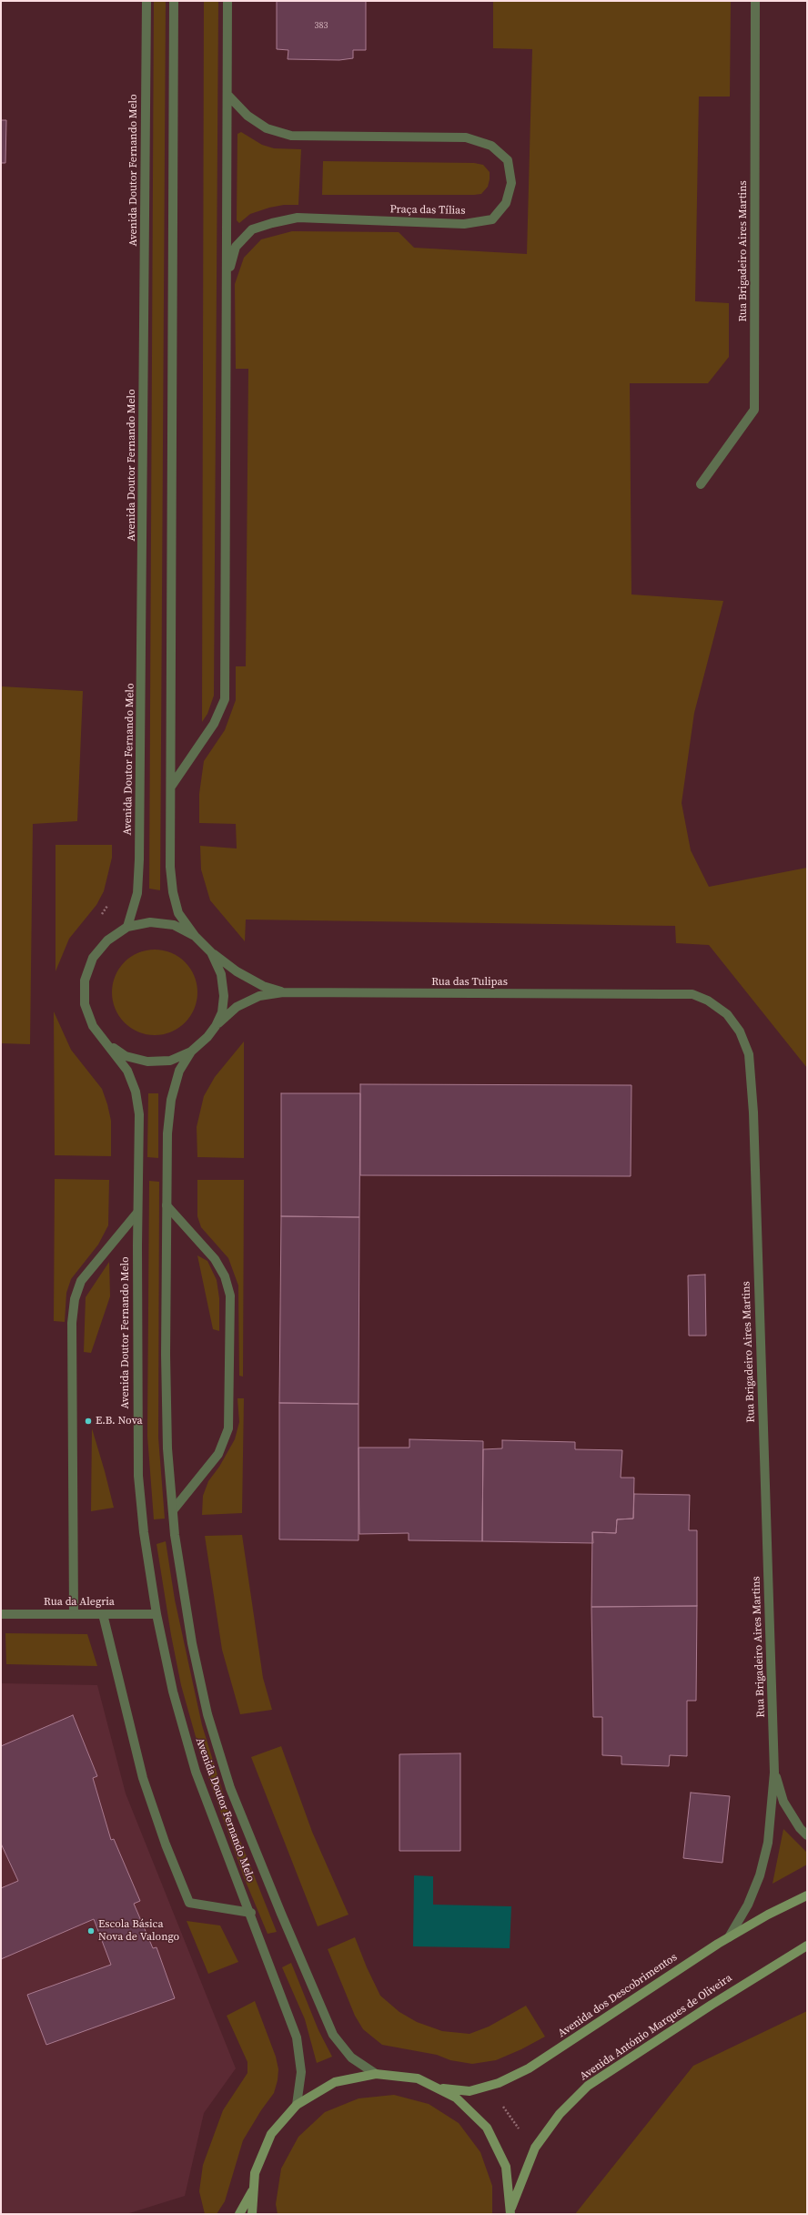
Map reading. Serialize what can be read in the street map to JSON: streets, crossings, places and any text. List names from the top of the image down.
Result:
{
  "streets": {
    "main road": ["Avenida dos Descobrimentos", "Avenida António Marques de Oliveira"],
    "street": [
      "Avenida Doutor Fernando Melo",
      "Praça das Tílias",
      "Rua Brigadeiro Aires Martins",
      "Rua das Tulipas",
      "Rua da Alegria"
    ]
  },
  "crossings": [
    ["Avenida Doutor Fernando Melo", "Rua da Alegria"],
    ["Rua Brigadeiro Aires Martins", "Rua das Tulipas"],
    ["Rua Brigadeiro Aires Martins", "Avenida dos Descobrimentos"]
  ],
  "places": ["E.B. Nova", "Escola Básica Nova de Valongo"],
  "house_numbers": ["383"]
}
